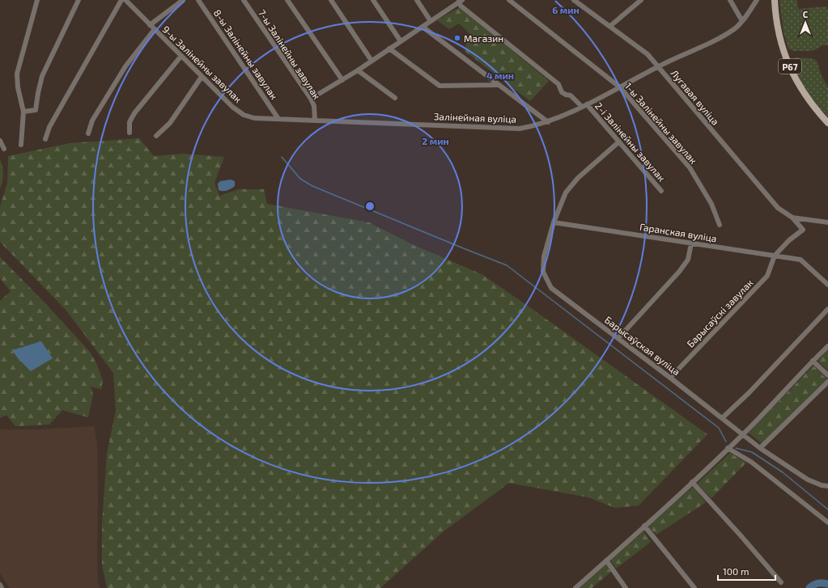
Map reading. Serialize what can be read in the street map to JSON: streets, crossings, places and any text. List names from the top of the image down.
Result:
{
  "streets": {
    "main road": ["Р67"],
    "street": [
      "8-ы Залінейны завулак",
      "7-ы Залінейны завулак",
      "9-ы Залінейны завулак",
      "Лугавая вуліца",
      "Залінейная вуліца",
      "1-ы Залінейны завулак",
      "2-і Залінейны завулак",
      "Гаранская вуліца",
      "Барысаўскі завулак",
      "Барысаўская вуліца"
    ]
  },
  "crossings": [
    ["8-ы Залінейны завулак", "9-ы Залінейны завулак"],
    ["8-ы Залінейны завулак", "Залінейная вуліца"],
    ["7-ы Залінейны завулак", "Залінейная вуліца"],
    ["9-ы Залінейны завулак", "Залінейная вуліца"],
    ["Лугавая вуліца", "Залінейная вуліца"],
    ["Залінейная вуліца", "1-ы Залінейны завулак"],
    ["Залінейная вуліца", "2-і Залінейны завулак"],
    ["Гаранская вуліца", "Барысаўскі завулак"],
    ["Гаранская вуліца", "Барысаўская вуліца"],
    ["Барысаўскі завулак", "Барысаўская вуліца"]
  ],
  "places": ["Магазин"],
  "scale_bar": "100 m",
  "north": "top",
  "rings": ["6 мин", "4 мин", "2 мин"]
}
